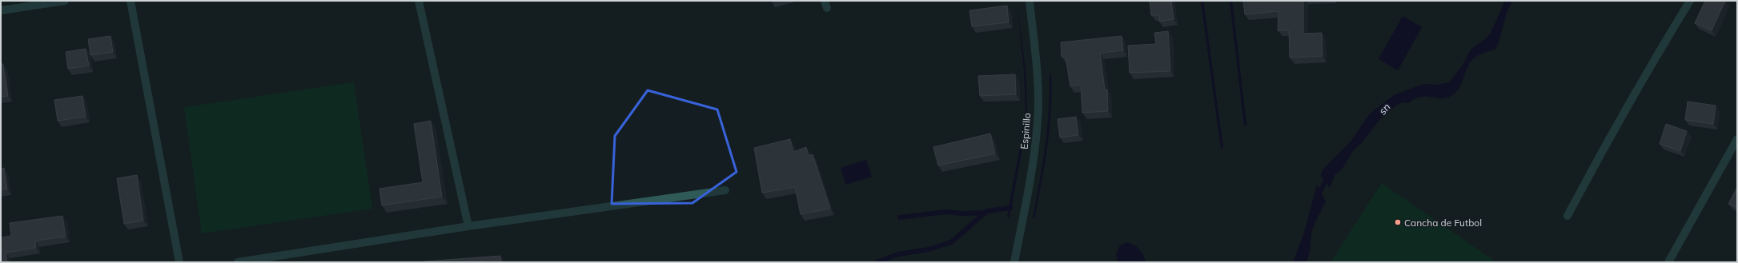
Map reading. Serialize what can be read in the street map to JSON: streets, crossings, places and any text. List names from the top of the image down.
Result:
{
  "streets": {
    "street": ["Espinillo"]
  },
  "water": ["sn"],
  "places": ["Cancha de Futbol"]
}
